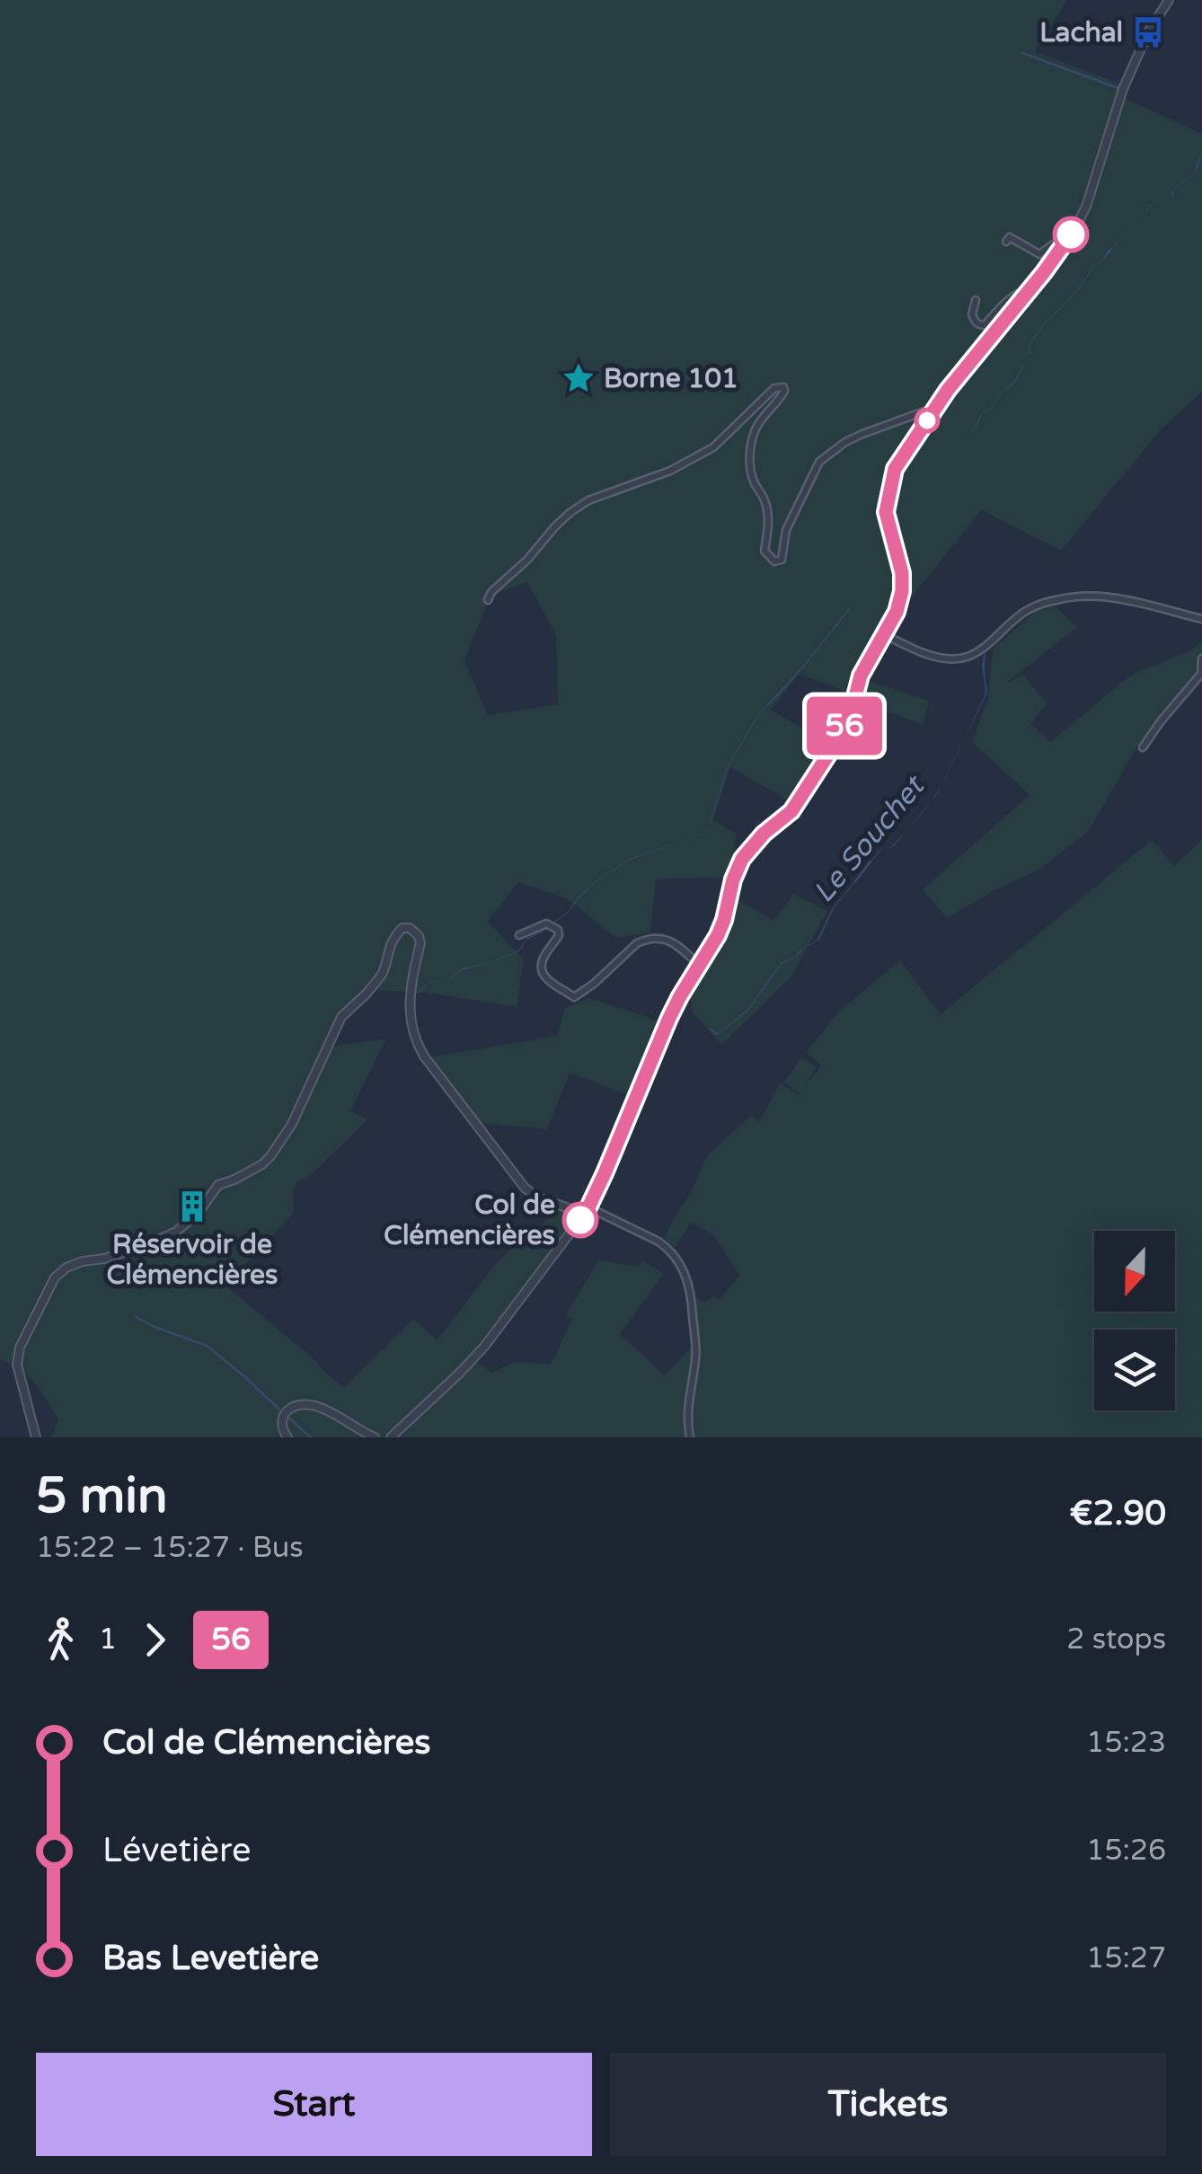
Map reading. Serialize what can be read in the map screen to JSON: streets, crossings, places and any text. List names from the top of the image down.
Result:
{
  "water": ["Le Souchet"],
  "places": {
    "bus stop": ["Lachal"],
    "place": ["Borne 101"],
    "building": ["Réservoir de Clémencières"],
    "other": ["Col de Clémencières"]
  },
  "lines": ["bus line 56"],
  "north": "bottom",
  "page": {
    "on_map": "56",
    "heading": ["5 min", "15:22 – 15:27 · Bus", "€2.90"],
    "legs": ["1", "56", "2 stops"],
    "list": [
      {
        "name": "Col de Clémencières",
        "value": "15:23"
      },
      {
        "name": "Lévetière",
        "value": "15:26"
      },
      {
        "name": "Bas Levetière",
        "value": "15:27"
      }
    ],
    "buttons": ["Start", "Tickets"]
  }
}
